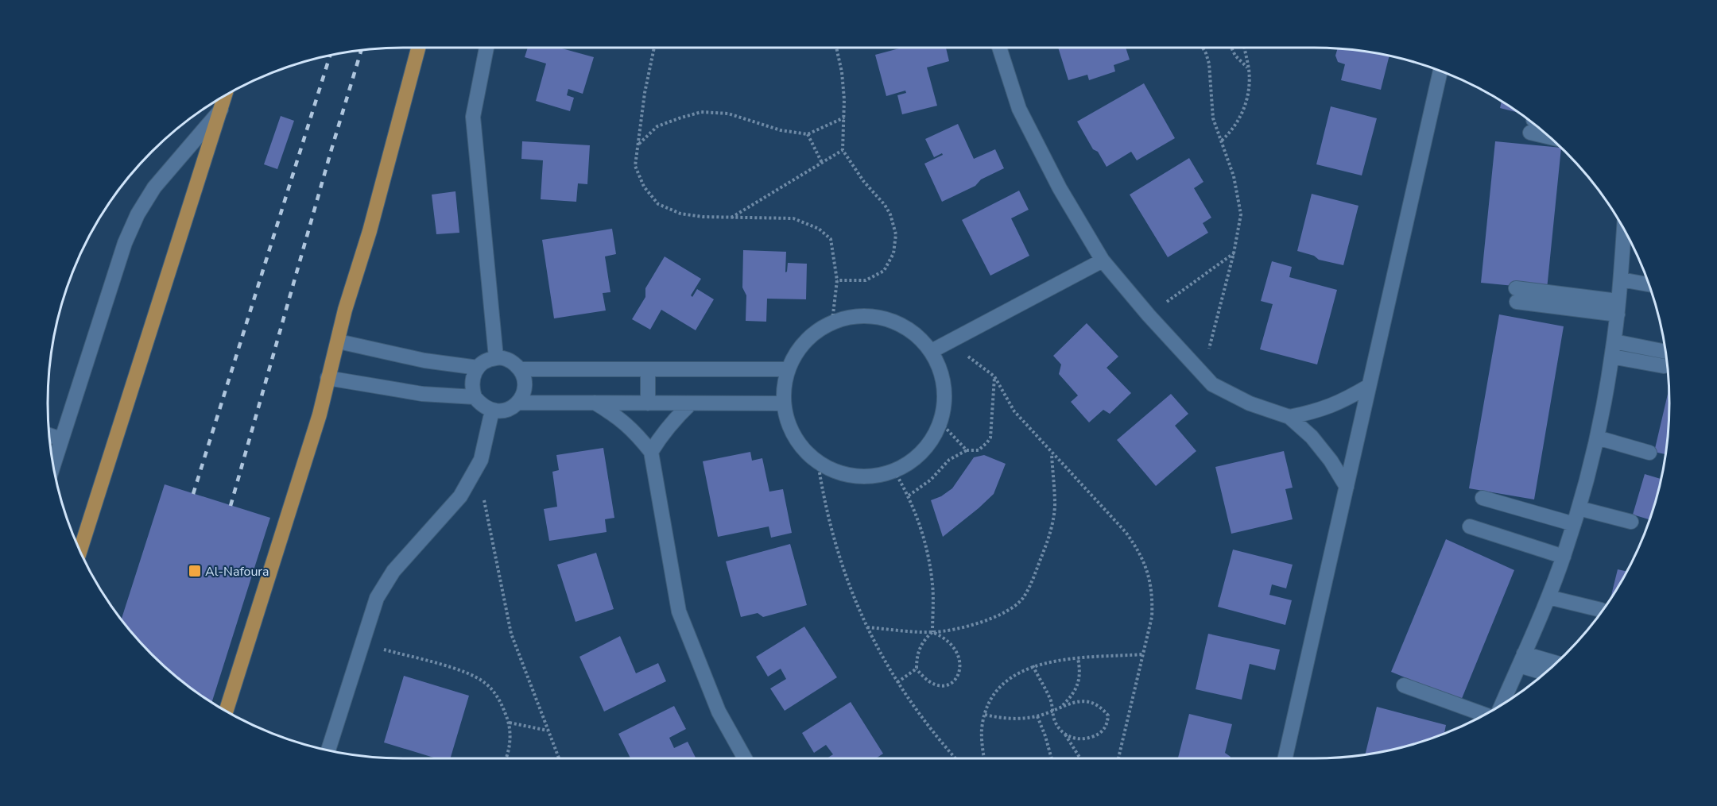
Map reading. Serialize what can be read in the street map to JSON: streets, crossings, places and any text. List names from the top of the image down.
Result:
{
  "places": {
    "transit": ["Al-Nafoura"]
  }
}
